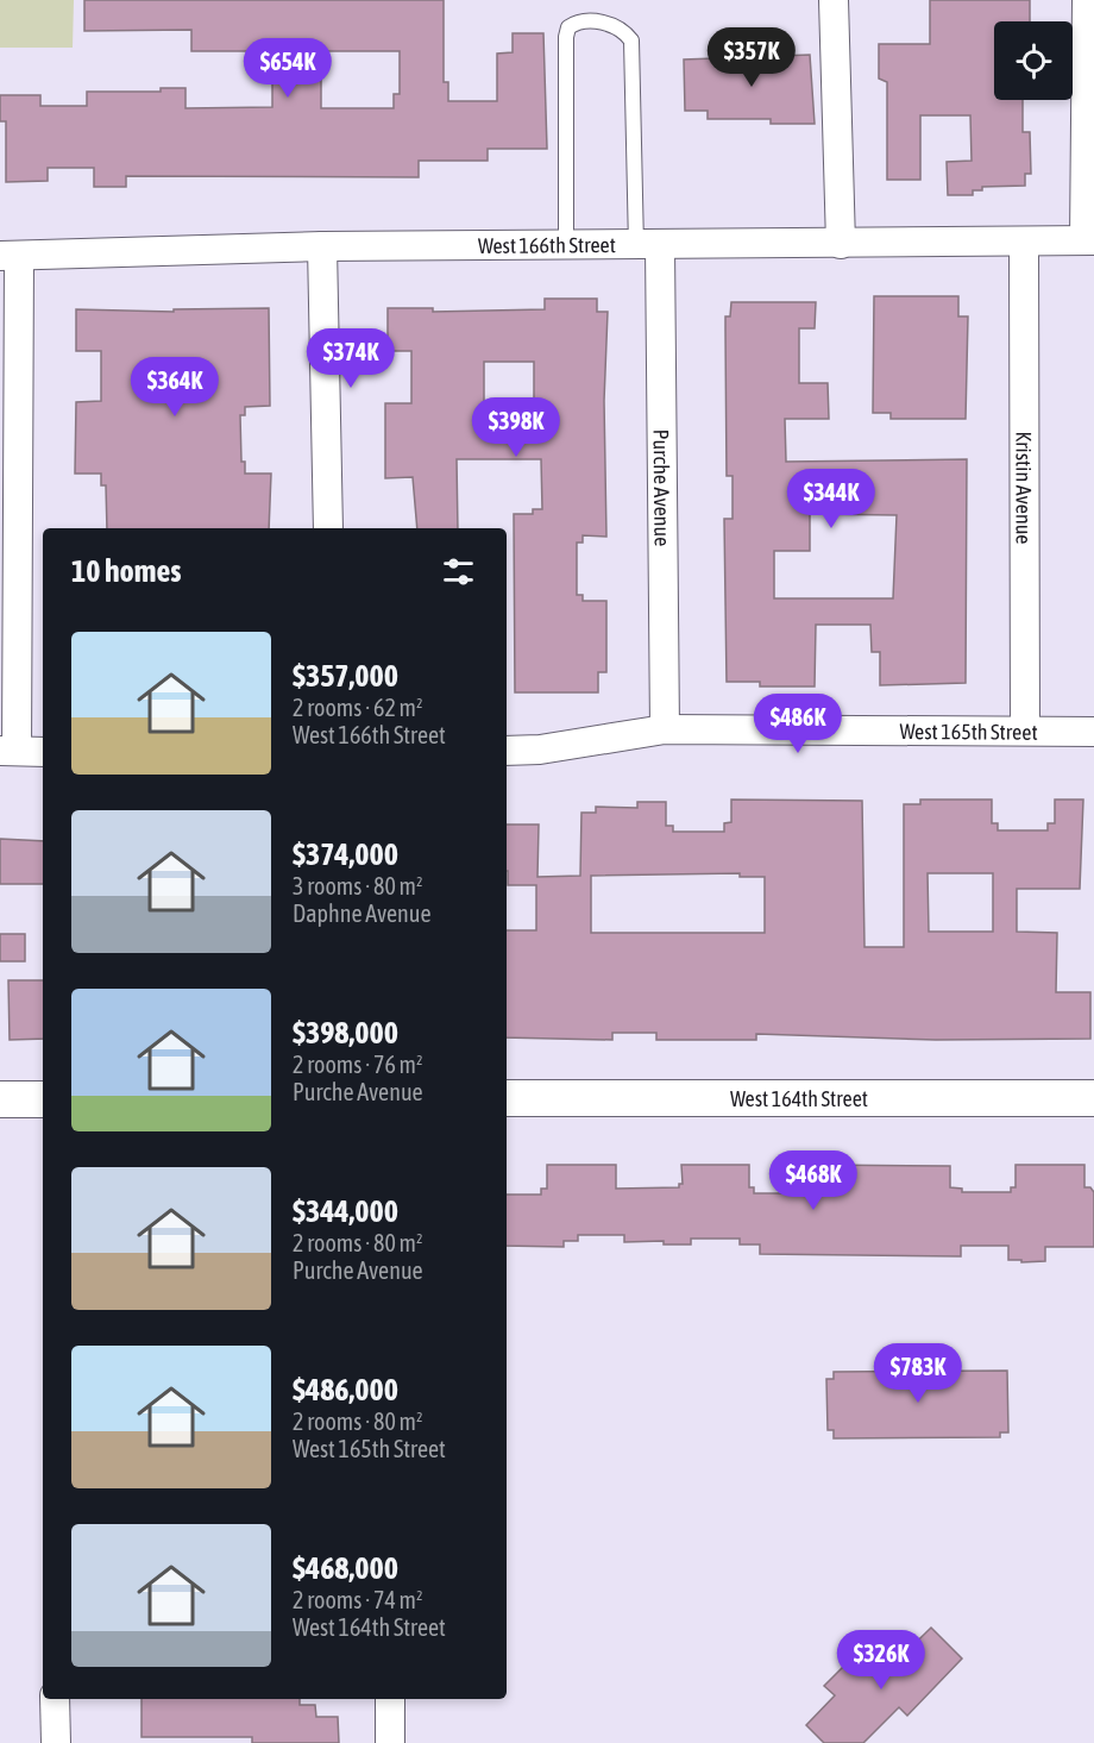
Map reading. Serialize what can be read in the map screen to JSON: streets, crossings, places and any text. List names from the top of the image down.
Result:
{
  "streets": {
    "street": [
      "West 166th Street",
      "Kristin Avenue",
      "Purche Avenue",
      "West 165th Street",
      "West 164th Street"
    ]
  },
  "crossings": [
    ["West 166th Street", "Kristin Avenue"],
    ["West 166th Street", "Purche Avenue"],
    ["Kristin Avenue", "West 165th Street"],
    ["Purche Avenue", "West 165th Street"]
  ],
  "page": {
    "price": [
      "$357K",
      "$654K",
      "$374K",
      "$364K",
      "$398K",
      "$344K",
      "$486K",
      "$468K",
      "$783K",
      "$326K"
    ],
    "heading": "10 homes",
    "list": [
      {
        "name": "$357,000",
        "note": "2 rooms · 62 m² · West 166th Street"
      },
      {
        "name": "$374,000",
        "note": "3 rooms · 80 m² · Daphne Avenue"
      },
      {
        "name": "$398,000",
        "note": "2 rooms · 76 m² · Purche Avenue"
      },
      {
        "name": "$344,000",
        "note": "2 rooms · 80 m² · Purche Avenue"
      },
      {
        "name": "$486,000",
        "note": "2 rooms · 80 m² · West 165th Street"
      },
      {
        "name": "$468,000",
        "note": "2 rooms · 74 m² · West 164th Street"
      }
    ]
  }
}
